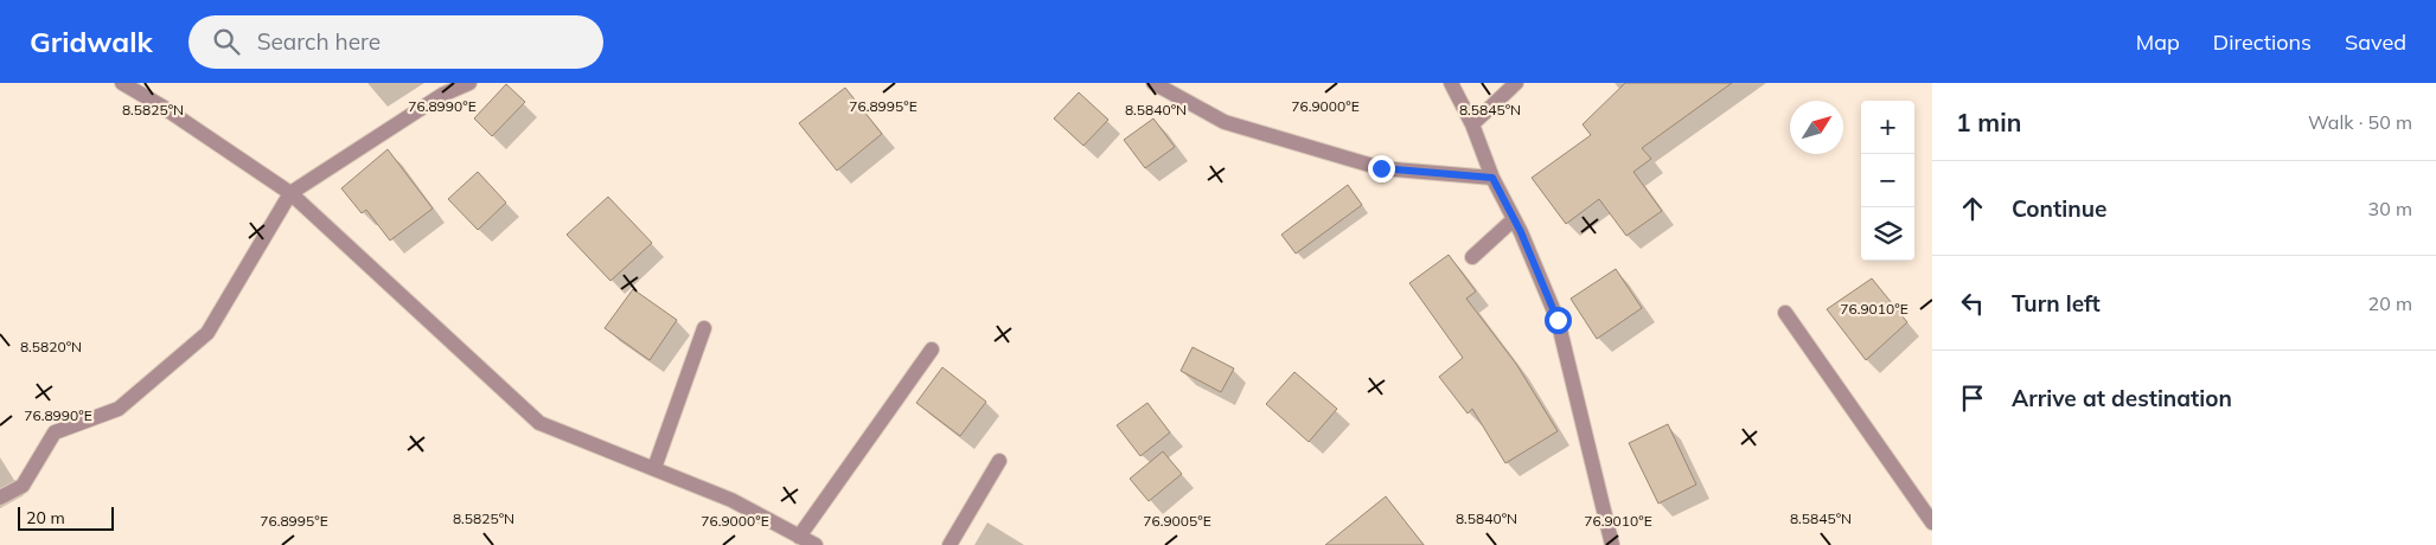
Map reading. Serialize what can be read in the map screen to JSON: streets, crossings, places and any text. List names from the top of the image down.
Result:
{
  "scale_bar": "20 m",
  "north": "top right",
  "page": {
    "header": "Gridwalk",
    "search": "Search here",
    "nav": ["Map", "Directions", "Saved"],
    "heading": ["1 min", "Walk · 50 m"],
    "map_buttons": ["+", "−"],
    "list": [
      ["Continue", "30 m"],
      ["Turn left", "20 m"],
      "Arrive at destination"
    ],
    "scale": "20 m"
  },
  "coordinates": [
    "76.8990°E",
    "76.9000°E",
    "76.8995°E",
    "8.5825°N",
    "8.5840°N",
    "8.5845°N",
    "76.9010°E",
    "8.5820°N",
    "76.9005°E"
  ]
}
